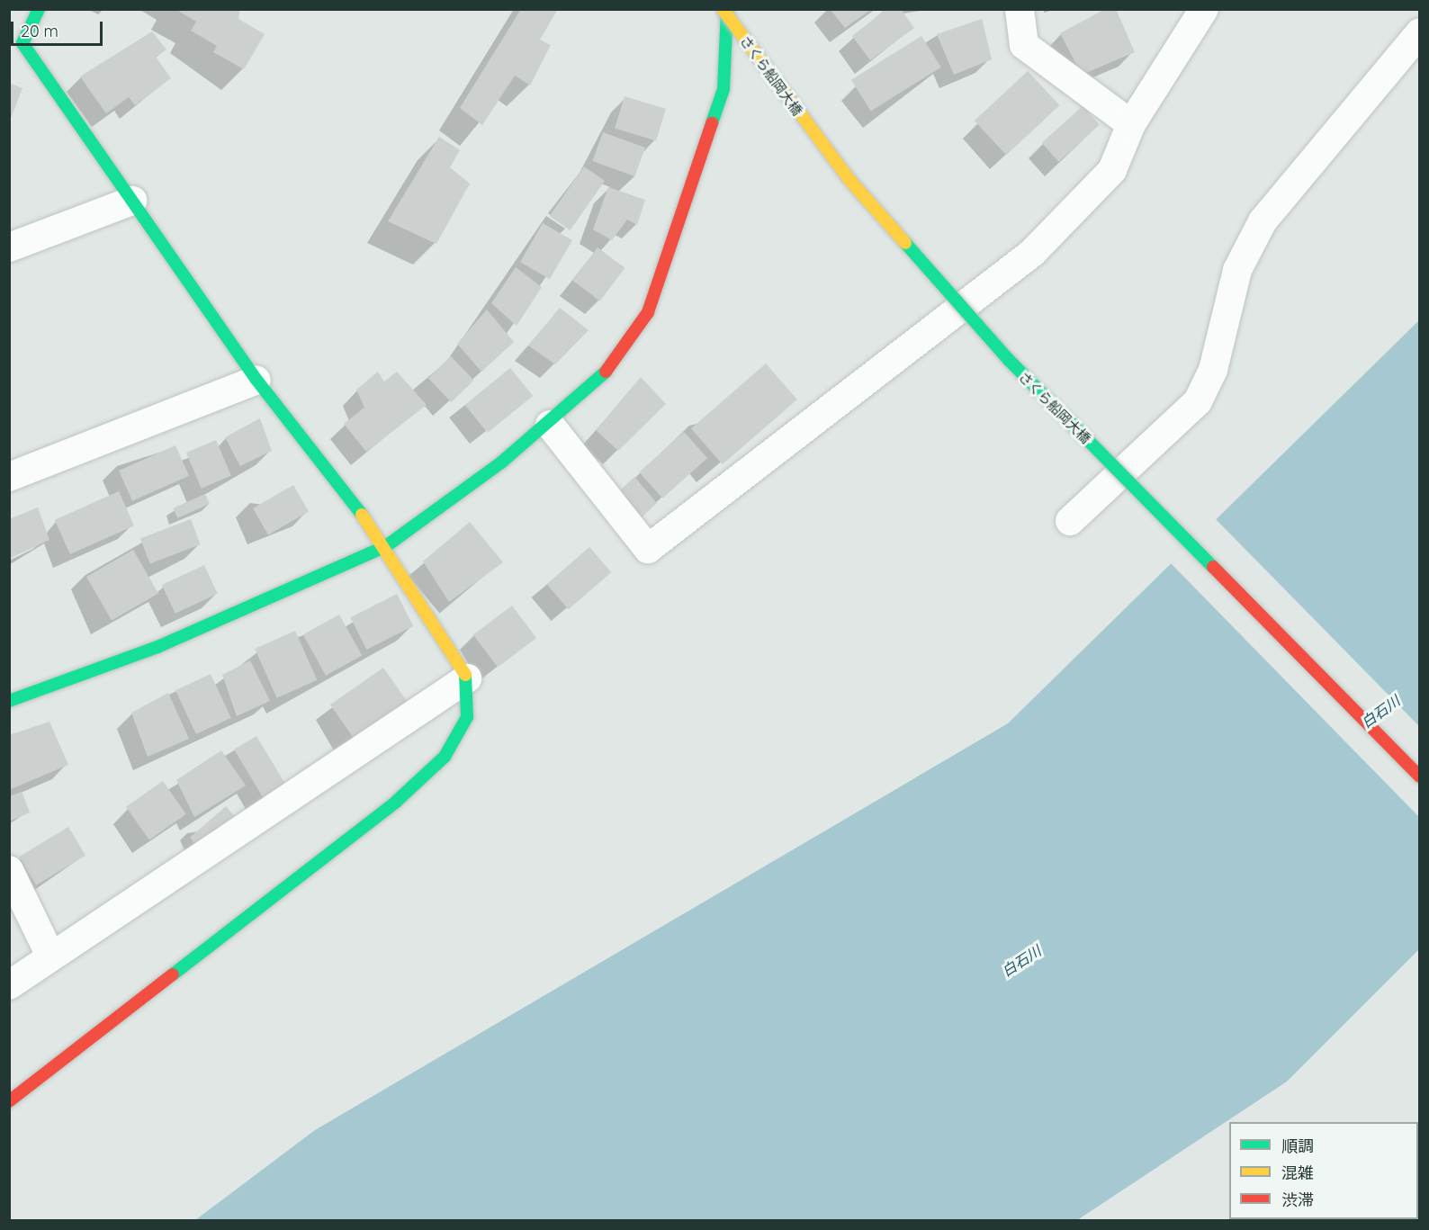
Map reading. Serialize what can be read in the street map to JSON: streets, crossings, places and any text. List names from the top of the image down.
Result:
{
  "streets": {
    "street": ["さくら船岡大橋"]
  },
  "water": ["白石川"],
  "legend": ["順調", "混雑", "渋滞"],
  "scale_bar": "20 m"
}
